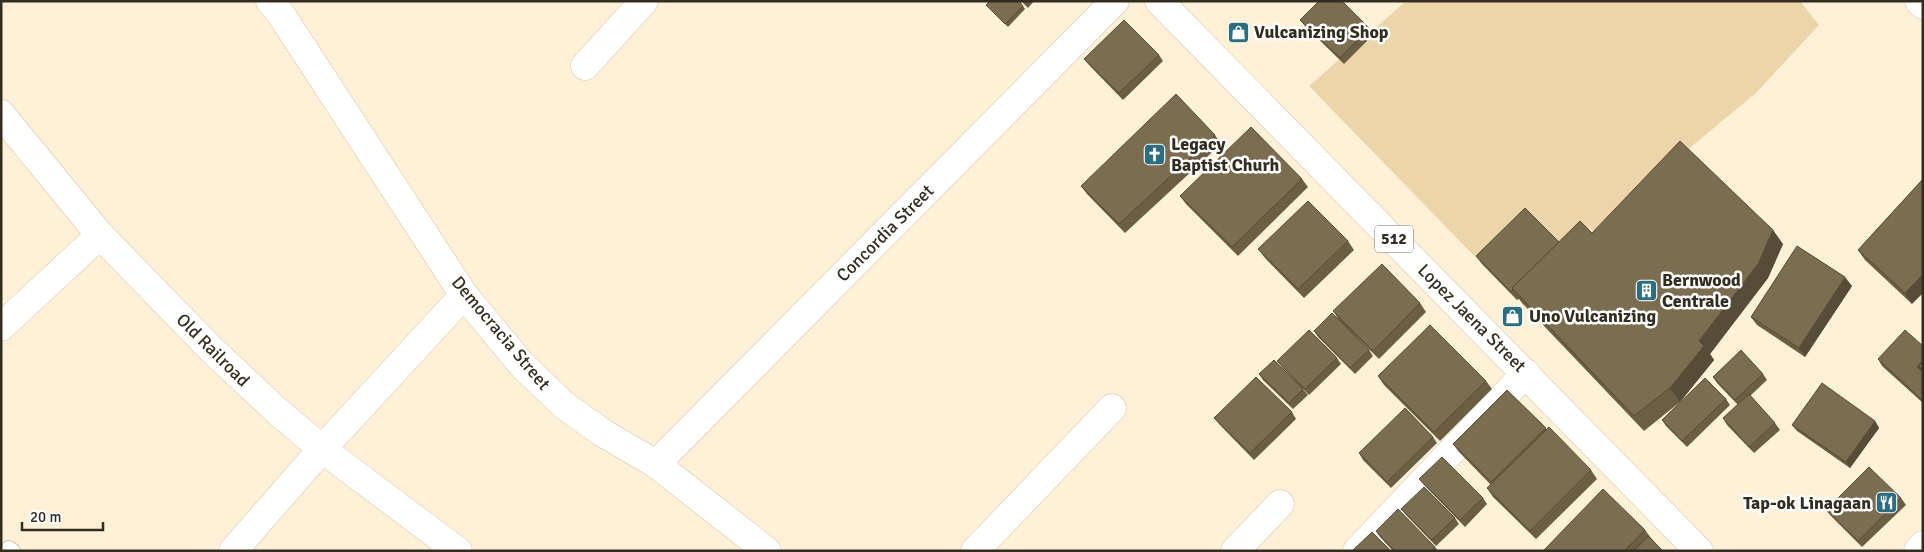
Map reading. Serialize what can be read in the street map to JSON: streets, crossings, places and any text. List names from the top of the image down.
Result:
{
  "streets": {
    "street": [
      "Concordia Street",
      "512",
      "Lopez Jaena Street",
      "Democracia Street",
      "Old Railroad"
    ]
  },
  "crossings": [
    ["Concordia Street", "Democracia Street"]
  ],
  "places": {
    "shop": ["Vulcanizing Shop", "Uno Vulcanizing"],
    "church": ["Legacy Baptist Churh"],
    "building": ["Bernwood Centrale"],
    "restaurant": ["Tap-ok Linagaan"]
  },
  "scale_bar": "20 m"
}
